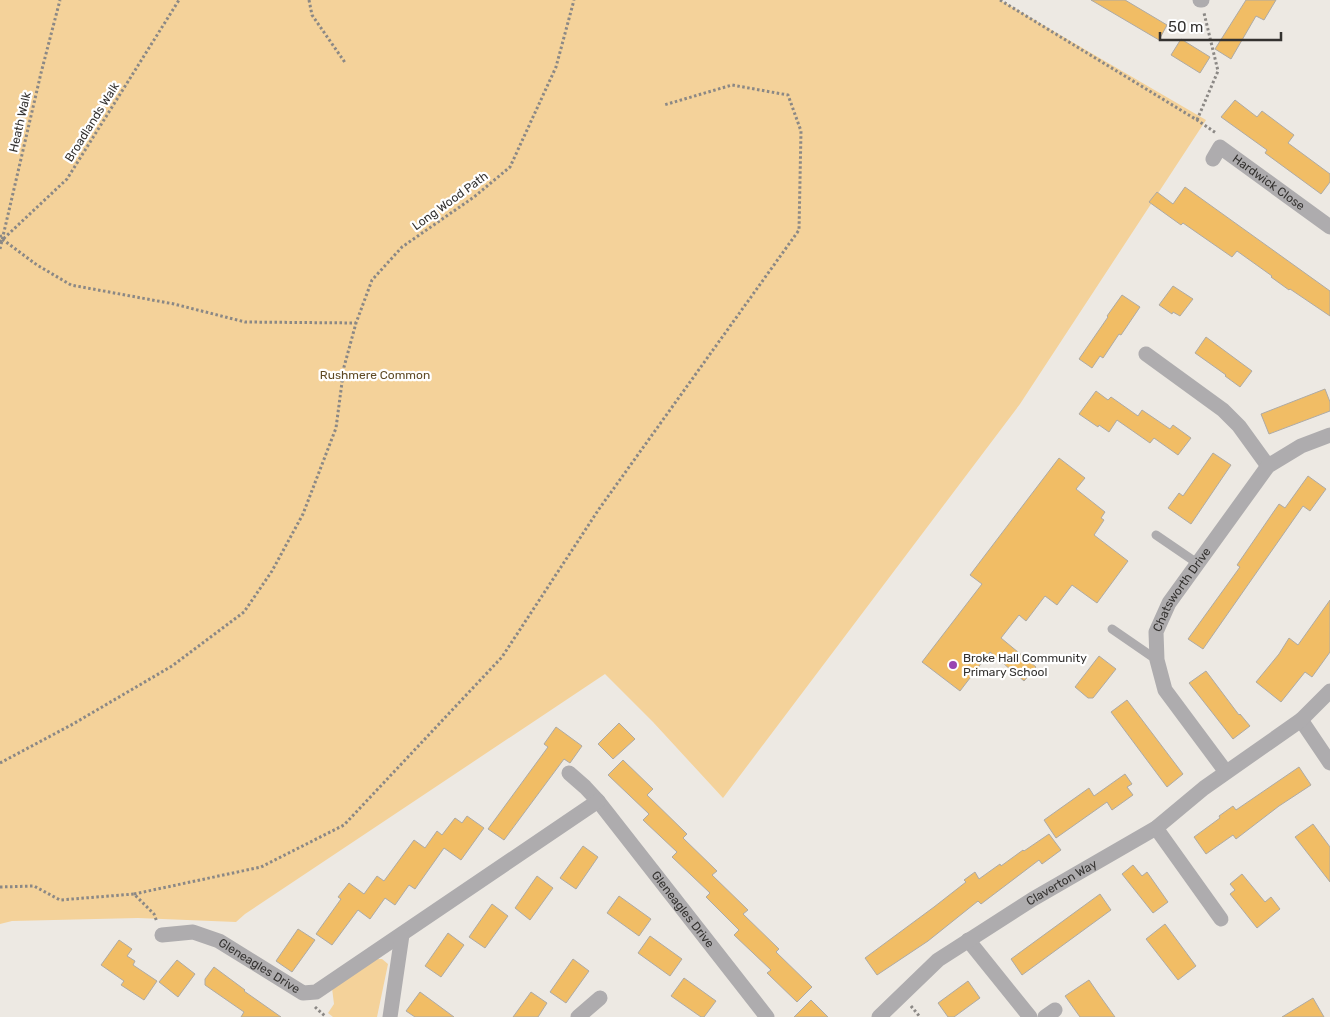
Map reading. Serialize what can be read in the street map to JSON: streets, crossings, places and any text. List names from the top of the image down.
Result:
{
  "streets": {
    "street": [
      "Hardwick Close",
      "Chatsworth Drive",
      "Claverton Way",
      "Gleneagles Drive"
    ],
    "path": ["Heath Walk", "Broadlands Walk", "Long Wood Path"]
  },
  "crossings": [
    ["Heath Walk", "Broadlands Walk"],
    ["Chatsworth Drive", "Claverton Way"]
  ],
  "parks": ["Rushmere Common"],
  "places": ["Broke Hall Community Primary School"],
  "scale_bar": "50 m"
}
